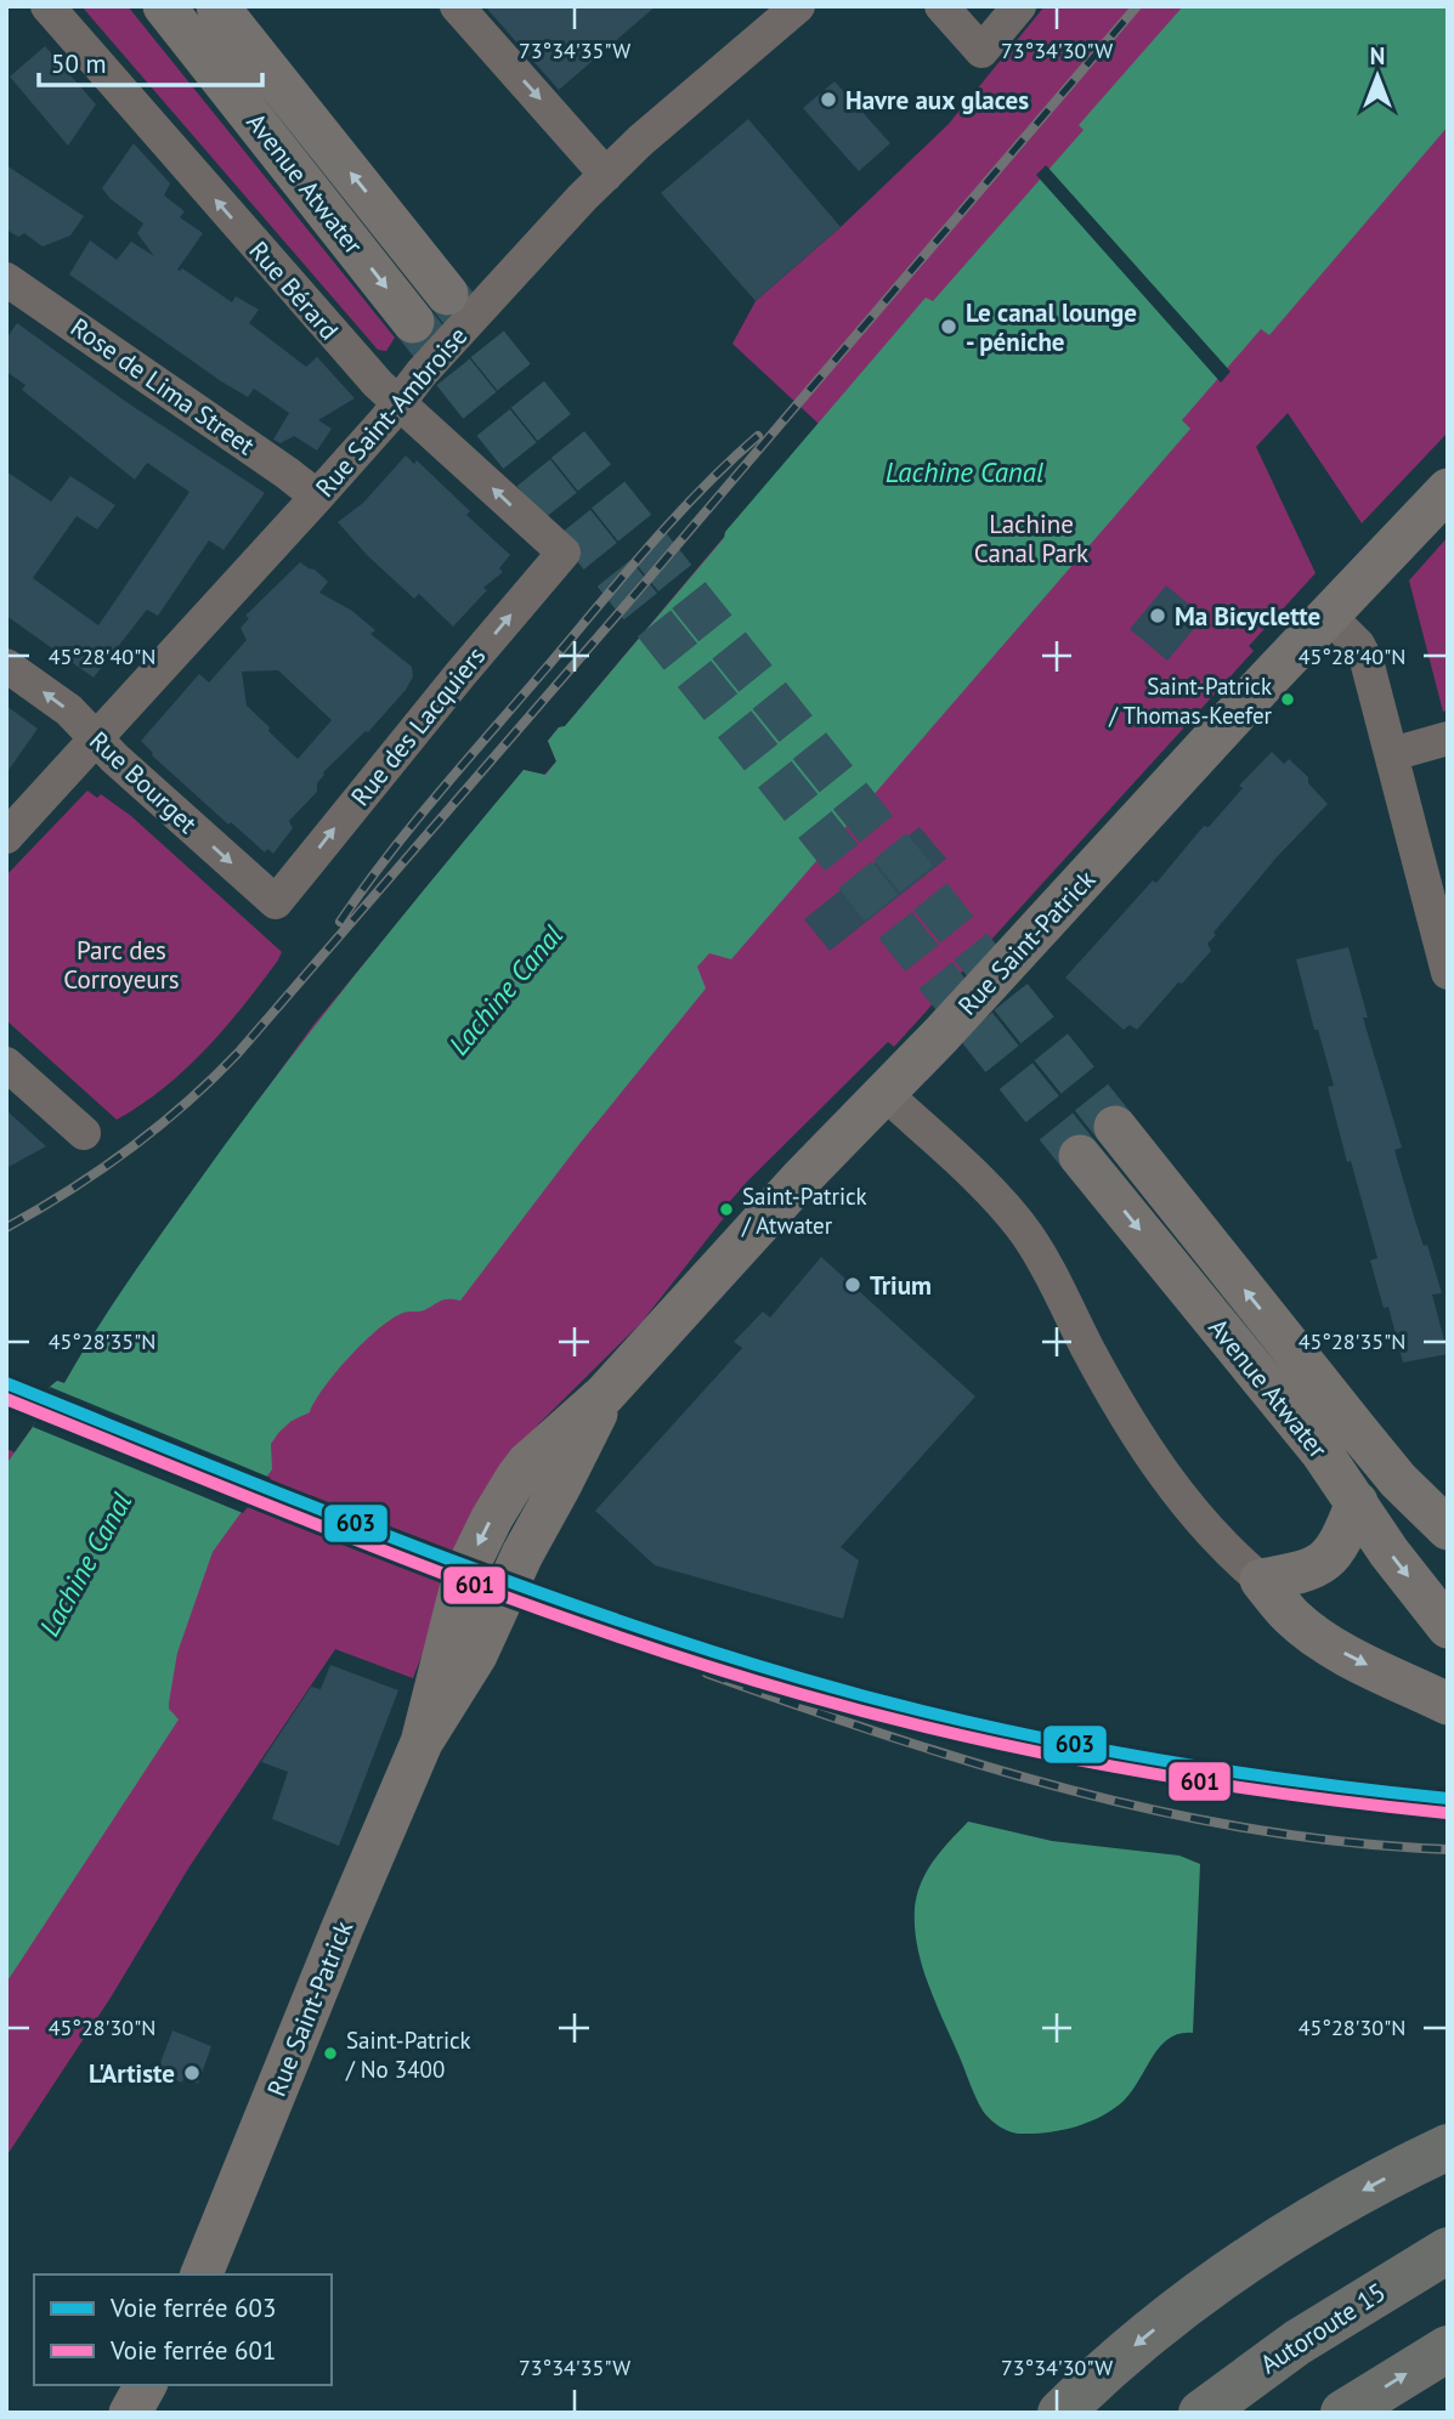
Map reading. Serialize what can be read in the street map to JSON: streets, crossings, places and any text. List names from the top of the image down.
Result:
{
  "streets": {
    "highway": ["Autoroute 15"],
    "main road": ["Avenue Atwater", "Rue Saint-Patrick"],
    "street": [
      "Rue Bérard",
      "Rose de Lima Street",
      "Rue Saint-Ambroise",
      "Rue des Lacquiers",
      "Rue Bourget"
    ]
  },
  "crossings": [
    ["Rue Bérard", "Rue Saint-Ambroise"],
    ["Rue Bérard", "Rue des Lacquiers"],
    ["Rose de Lima Street", "Rue Saint-Ambroise"],
    ["Rue Saint-Ambroise", "Rue Bourget"],
    ["Rue des Lacquiers", "Rue Bourget"]
  ],
  "one_way": ["Rue Bérard", "Rue des Lacquiers"],
  "water": ["Lachine Canal"],
  "parks": ["Lachine Canal Park", "Parc des Corroyeurs"],
  "places": [
    "Havre aux glaces",
    "Le canal lounge - péniche",
    "Ma Bicyclette",
    "Saint-Patrick / Thomas-Keefer",
    "Saint-Patrick / Atwater",
    "Trium",
    "Saint-Patrick / No 3400",
    "L'Artiste"
  ],
  "lines": ["rail line 603", "rail line 601"],
  "legend": ["Voie ferrée 603", "Voie ferrée 601"],
  "scale_bar": "50 m",
  "north": "top",
  "coordinates": [
    "73°34'35\"W",
    "73°34'30\"W",
    "45°28'40\"N",
    "45°28'35\"N",
    "45°28'30\"N"
  ]
}
